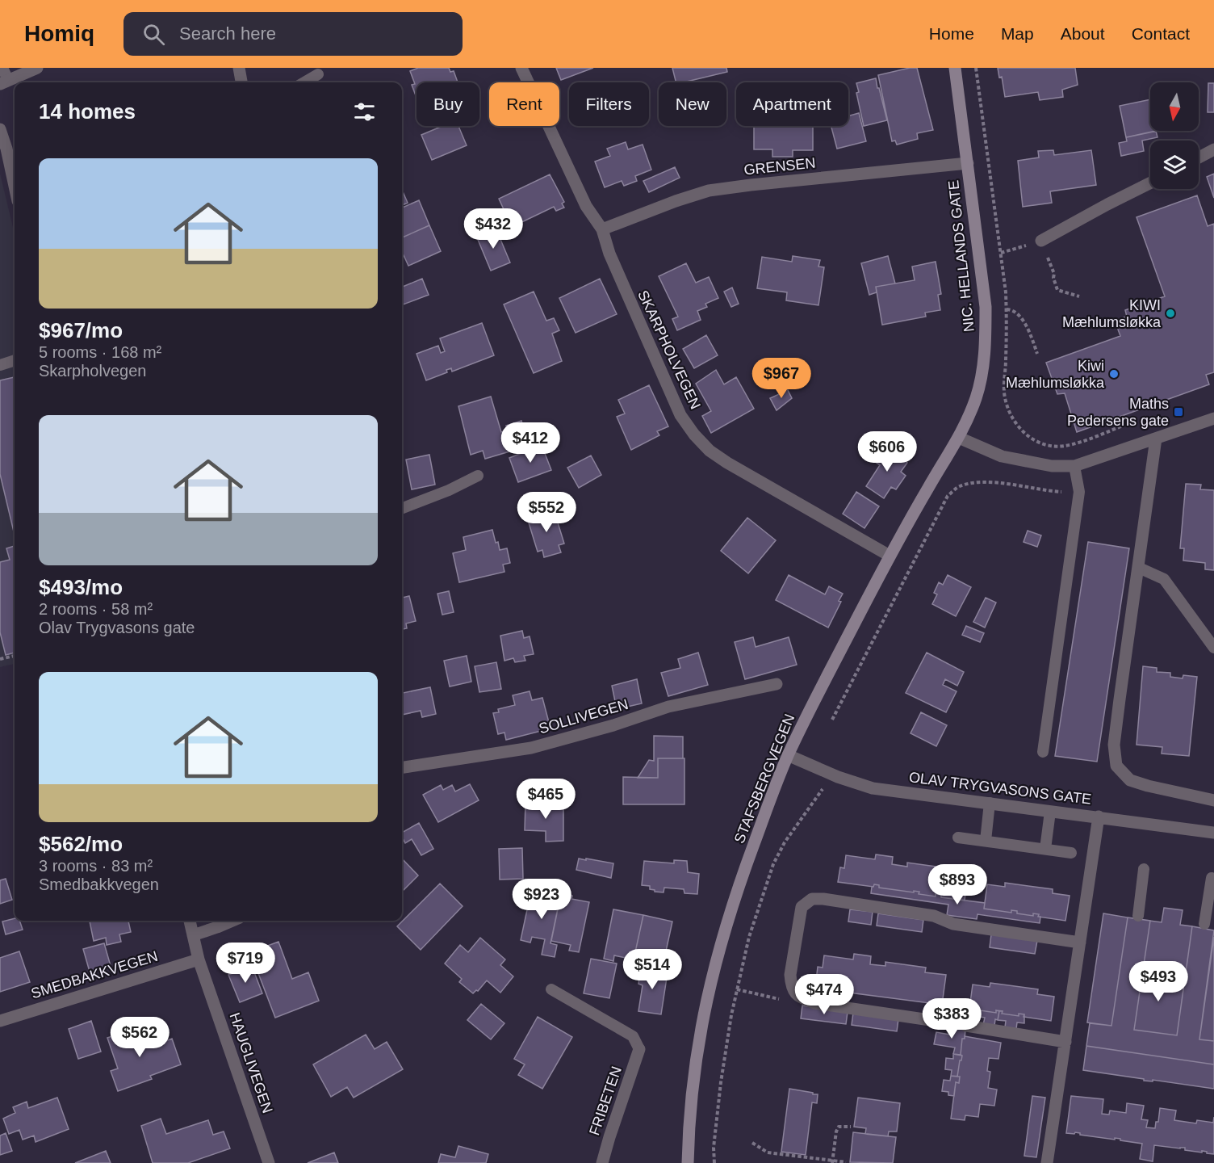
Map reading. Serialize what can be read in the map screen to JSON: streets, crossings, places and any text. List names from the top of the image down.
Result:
{
  "streets": {
    "main road": ["NIC. HELLANDS GATE", "STAFSBERGVEGEN"],
    "street": [
      "GRENSEN",
      "SKARPHOLVEGEN",
      "SOLLIVEGEN",
      "OLAV TRYGVASONS GATE",
      "SMEDBAKKVEGEN",
      "HAUGLIVEGEN",
      "FRIBETEN"
    ]
  },
  "crossings": [
    ["GRENSEN", "NIC. HELLANDS GATE"],
    ["GRENSEN", "SKARPHOLVEGEN"],
    ["NIC. HELLANDS GATE", "STAFSBERGVEGEN"],
    ["SKARPHOLVEGEN", "STAFSBERGVEGEN"],
    ["STAFSBERGVEGEN", "OLAV TRYGVASONS GATE"],
    ["SMEDBAKKVEGEN", "HAUGLIVEGEN"]
  ],
  "places": {
    "other": ["KIWI Mæhlumsløkka", "Kiwi Mæhlumsløkka"],
    "transit": ["Maths Pedersens gate"]
  },
  "north": "bottom",
  "page": {
    "header": "Homiq",
    "search": "Search here",
    "nav": [
      "Home",
      "Map",
      "About",
      "Contact"
    ],
    "chip": [
      "Buy",
      "Rent",
      "Filters",
      "New",
      "Apartment"
    ],
    "heading": "14 homes",
    "list": [
      {
        "name": "$967/mo",
        "note": "5 rooms · 168 m² · Skarpholvegen"
      },
      {
        "name": "$493/mo",
        "note": "2 rooms · 58 m² · Olav Trygvasons gate"
      },
      {
        "name": "$562/mo",
        "note": "3 rooms · 83 m² · Smedbakkvegen"
      }
    ],
    "price": [
      "$432",
      "$967",
      "$412",
      "$606",
      "$552",
      "$465",
      "$893",
      "$923",
      "$719",
      "$514",
      "$493",
      "$474",
      "$383",
      "$562"
    ]
  }
}
